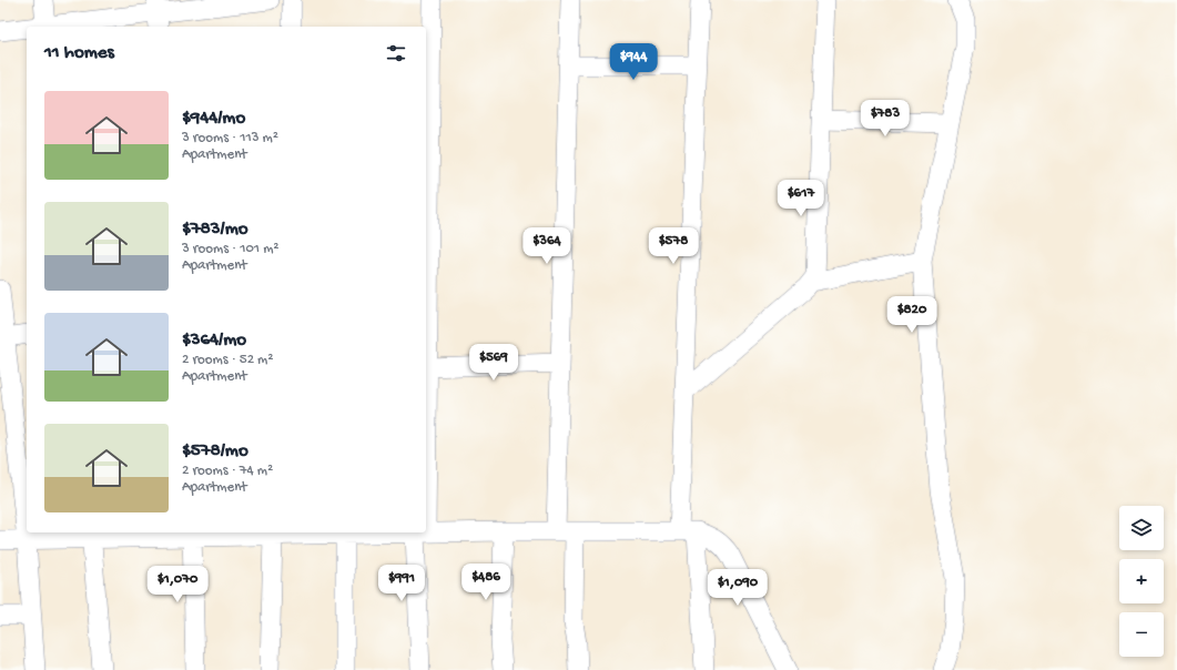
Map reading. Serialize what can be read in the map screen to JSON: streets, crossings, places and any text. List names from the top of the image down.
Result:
{
  "page": {
    "heading": "11 homes",
    "price": [
      "$944",
      "$783",
      "$617",
      "$364",
      "$578",
      "$820",
      "$569",
      "$486",
      "$991",
      "$1,070",
      "$1,090"
    ],
    "list": [
      {
        "name": "$944/mo",
        "note": "3 rooms · 113 m² · Apartment"
      },
      {
        "name": "$783/mo",
        "note": "3 rooms · 101 m² · Apartment"
      },
      {
        "name": "$364/mo",
        "note": "2 rooms · 52 m² · Apartment"
      },
      {
        "name": "$578/mo",
        "note": "2 rooms · 74 m² · Apartment"
      }
    ],
    "map_buttons": ["+", "−"]
  }
}
